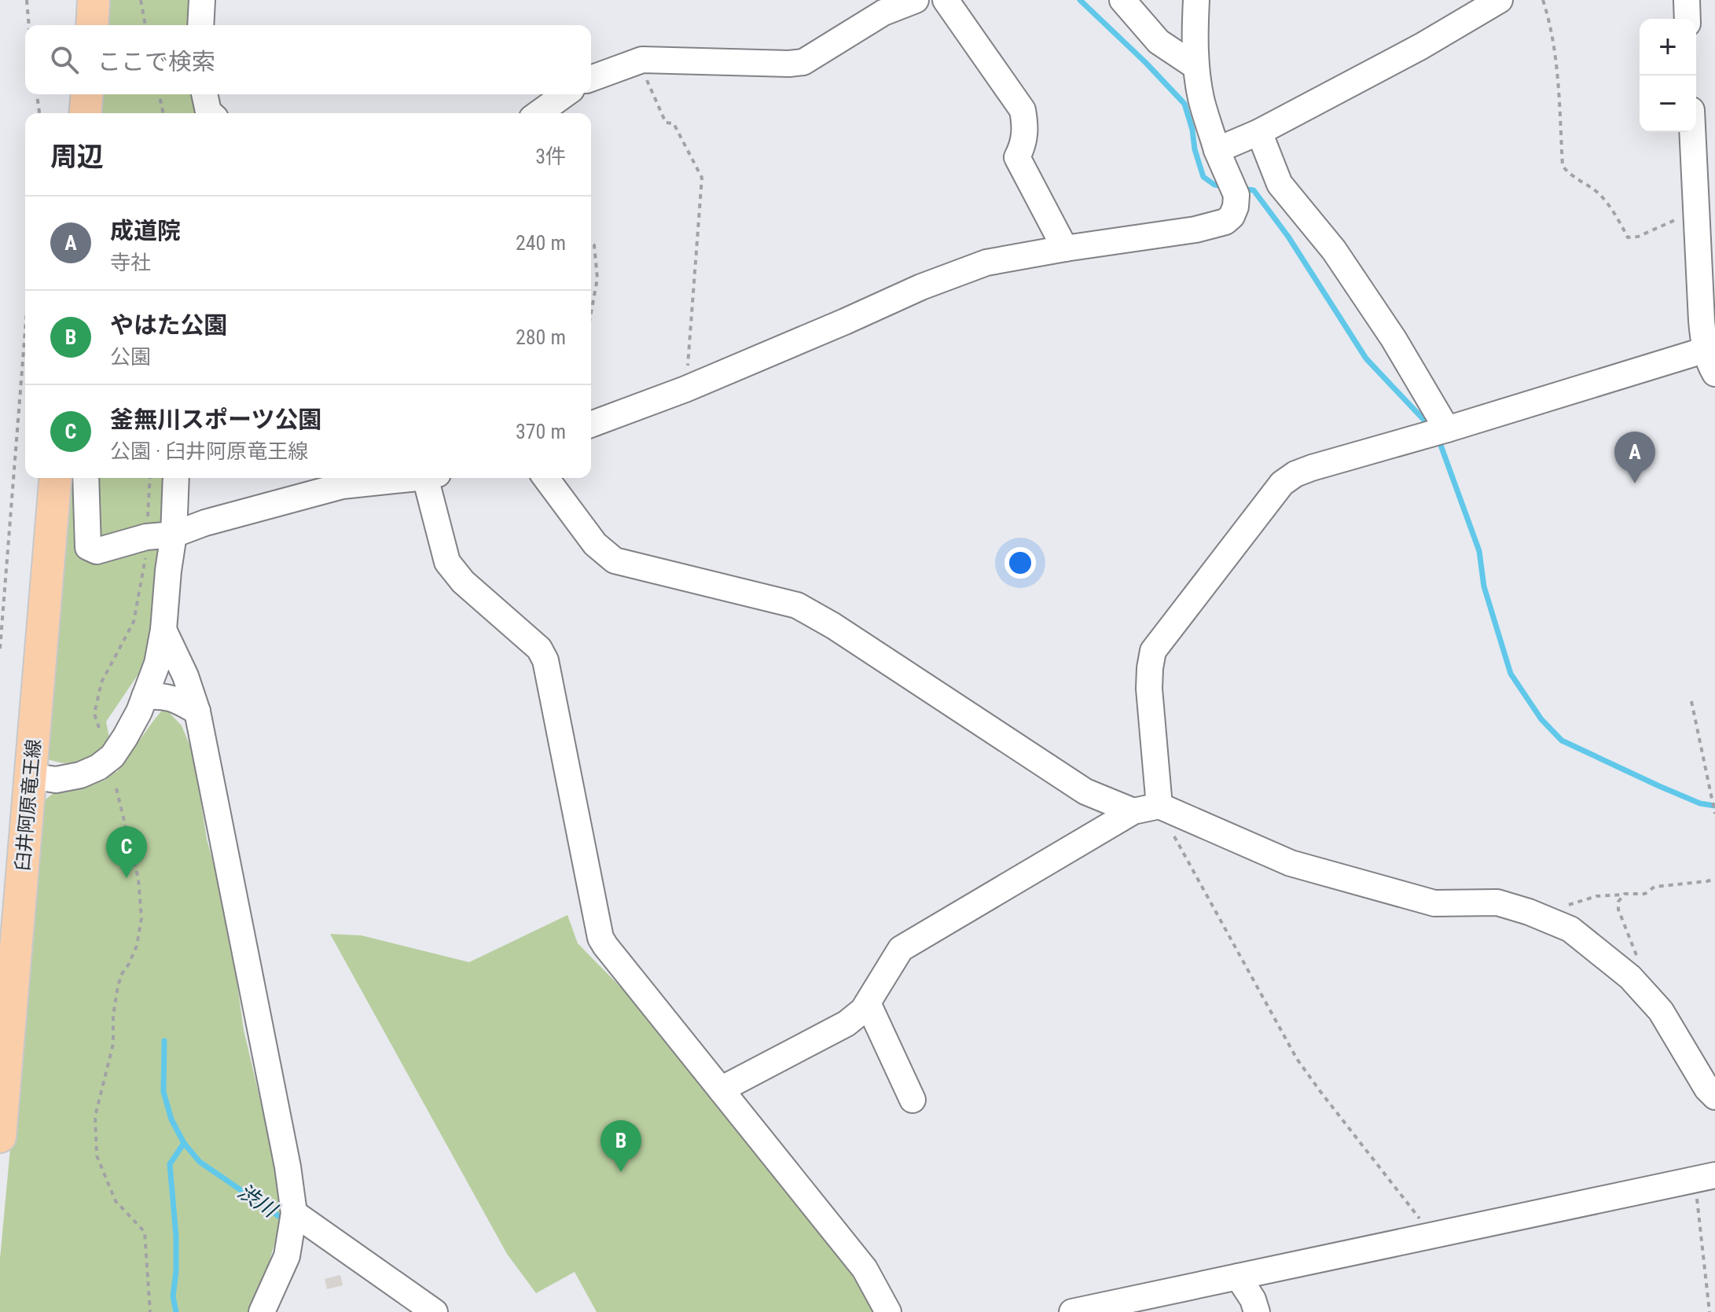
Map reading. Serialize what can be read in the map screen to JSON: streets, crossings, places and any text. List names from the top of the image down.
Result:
{
  "streets": {
    "main road": ["臼井阿原竜王線"]
  },
  "water": ["渋川"],
  "page": {
    "map_buttons": ["+", "−"],
    "search": "ここで検索",
    "heading": ["周辺", "3件"],
    "list": [
      {
        "mark": "A",
        "name": "成道院",
        "note": "寺社",
        "value": "240 m"
      },
      {
        "mark": "B",
        "name": "やはた公園",
        "note": "公園",
        "value": "280 m"
      },
      {
        "mark": "C",
        "name": "釜無川スポーツ公園",
        "note": "公園 · 臼井阿原竜王線",
        "value": "370 m"
      }
    ],
    "pins": ["A", "C", "B"]
  }
}
